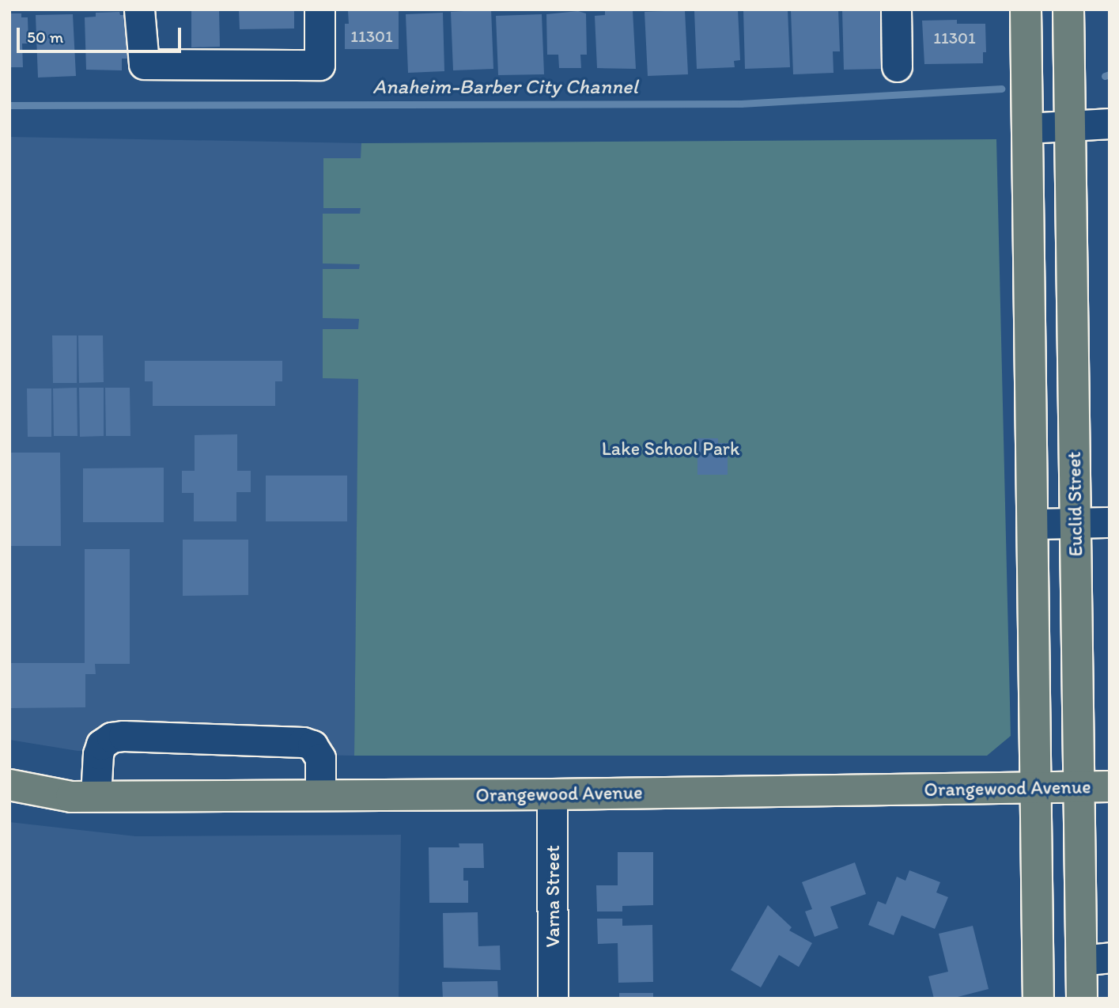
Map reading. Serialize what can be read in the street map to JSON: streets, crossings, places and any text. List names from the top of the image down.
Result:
{
  "streets": {
    "main road": ["Euclid Street", "Orangewood Avenue"],
    "street": ["Varna Street"]
  },
  "crossings": [
    ["Euclid Street", "Orangewood Avenue"],
    ["Orangewood Avenue", "Varna Street"]
  ],
  "water": ["Anaheim-Barber City Channel"],
  "parks": ["Lake School Park"],
  "house_numbers": ["11301", "11301"],
  "scale_bar": "50 m"
}
